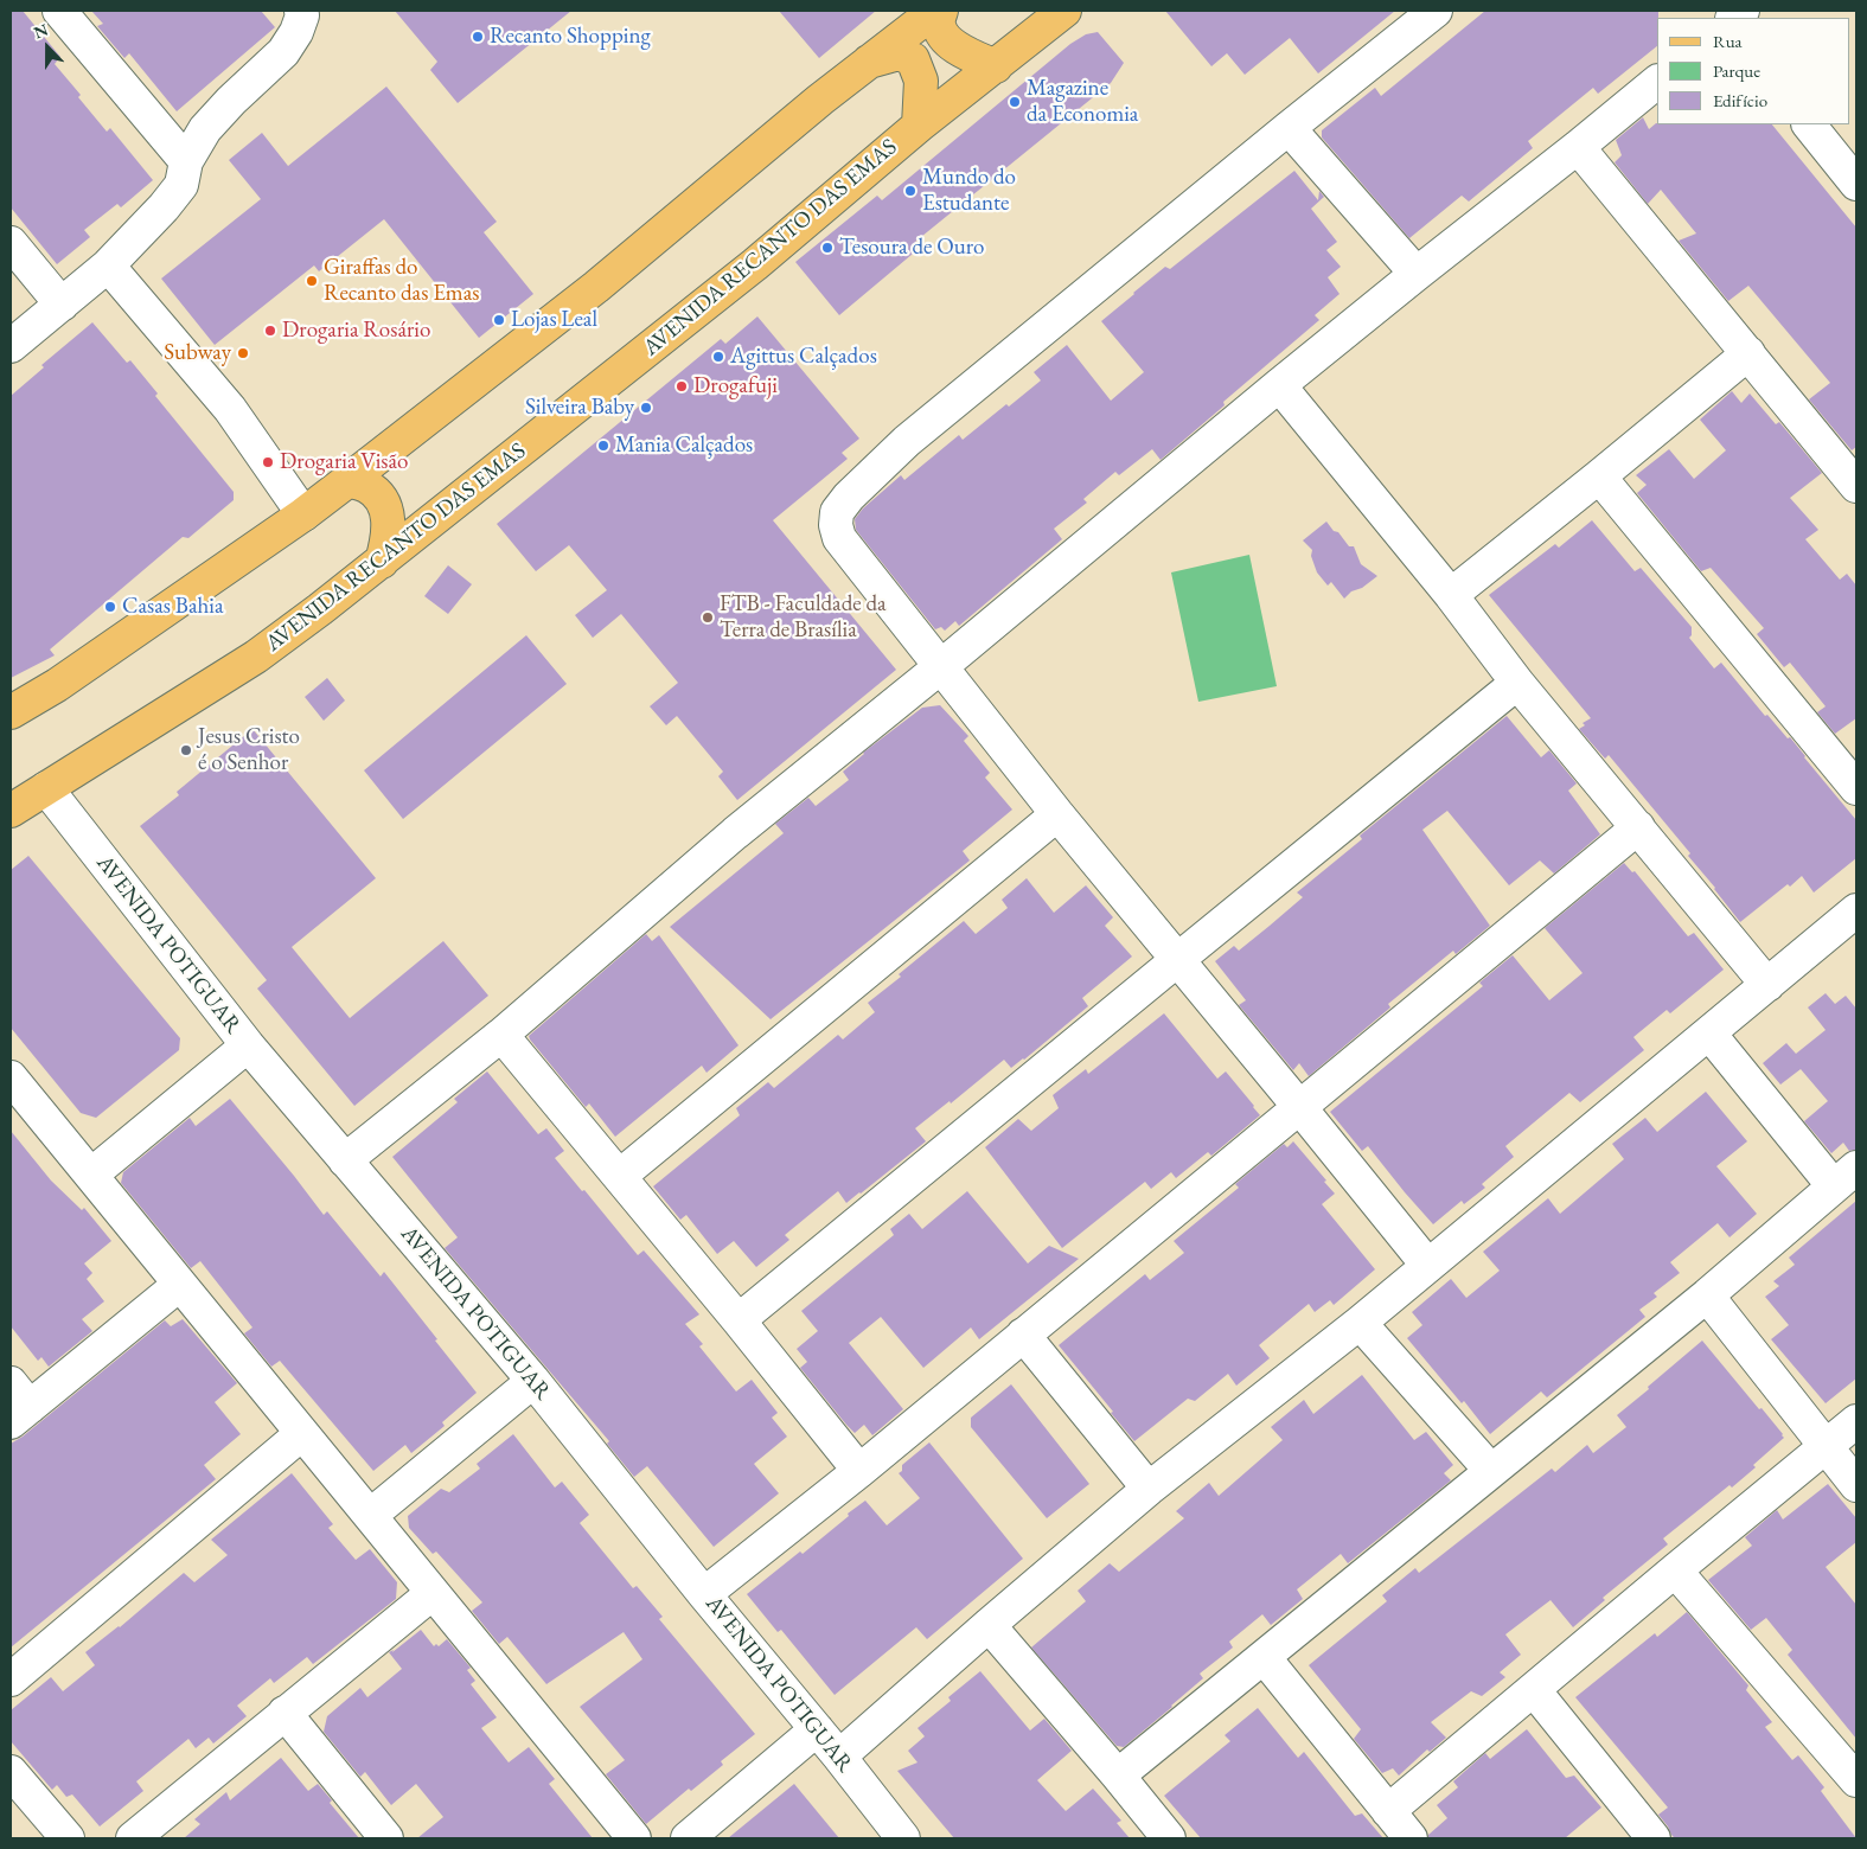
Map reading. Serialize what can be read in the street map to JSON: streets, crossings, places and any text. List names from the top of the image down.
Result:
{
  "streets": {
    "main road": ["AVENIDA RECANTO DAS EMAS"],
    "street": ["AVENIDA POTIGUAR"]
  },
  "crossings": [
    ["AVENIDA RECANTO DAS EMAS", "AVENIDA POTIGUAR"]
  ],
  "places": [
    "Recanto Shopping",
    "Magazine da Economia",
    "Mundo do Estudante",
    "Tesoura de Ouro",
    "Giraffas do Recanto das Emas",
    "Lojas Leal",
    "Drogaria Rosário",
    "Subway",
    "Agittus Calçados",
    "Drogafuji",
    "Silveira Baby",
    "Mania Calçados",
    "Drogaria Visão",
    "Casas Bahia",
    "FTB - Faculdade da Terra de Brasília",
    "Jesus Cristo é o Senhor"
  ],
  "legend": ["Rua", "Parque", "Edifício"],
  "north": "top"
}
